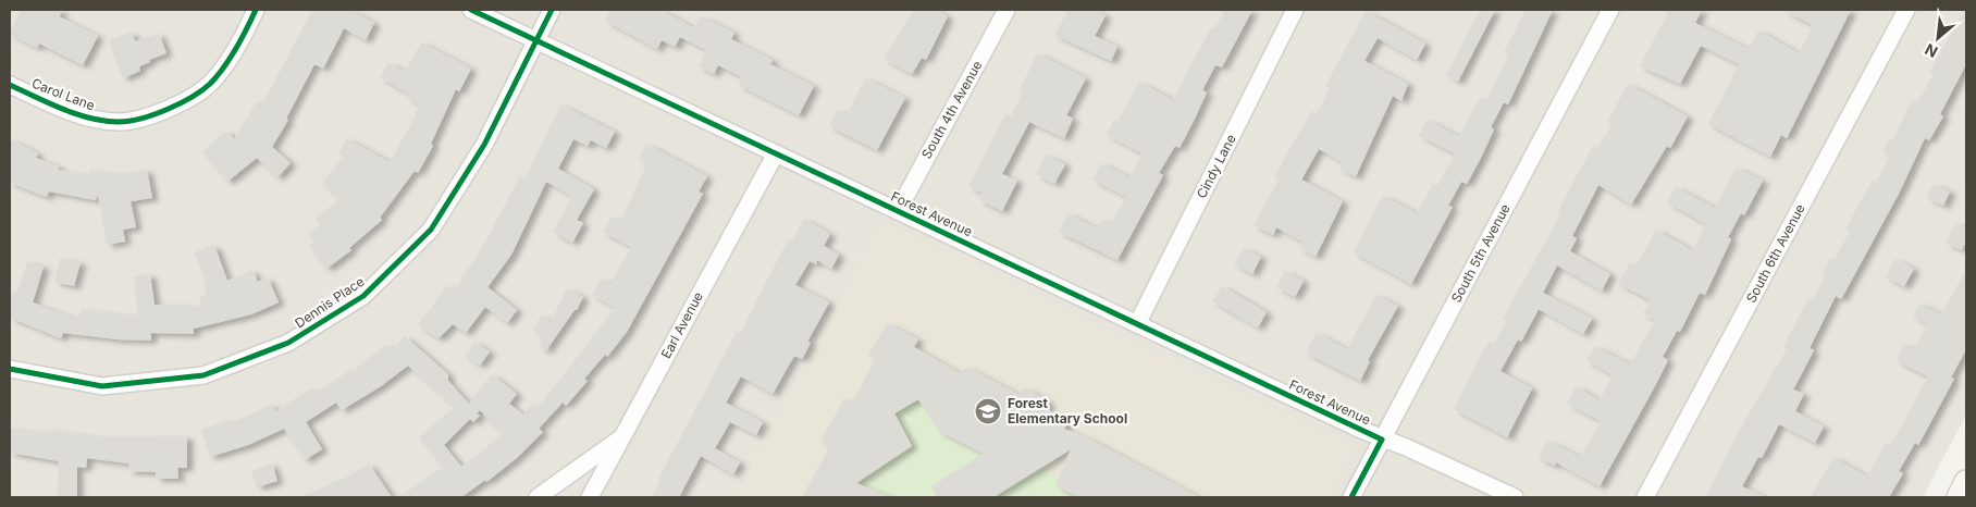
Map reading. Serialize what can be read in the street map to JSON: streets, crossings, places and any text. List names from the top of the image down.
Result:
{
  "streets": {
    "street": [
      "Carol Lane",
      "South 4th Avenue",
      "Cindy Lane",
      "Forest Avenue",
      "South 5th Avenue",
      "South 6th Avenue",
      "Dennis Place",
      "Earl Avenue"
    ]
  },
  "crossings": [
    ["South 4th Avenue", "Forest Avenue"],
    ["Cindy Lane", "Forest Avenue"],
    ["Forest Avenue", "South 5th Avenue"],
    ["Forest Avenue", "Dennis Place"],
    ["Forest Avenue", "Earl Avenue"]
  ],
  "places": {
    "school or university": ["Forest Elementary School"]
  },
  "north": "bottom left"
}
